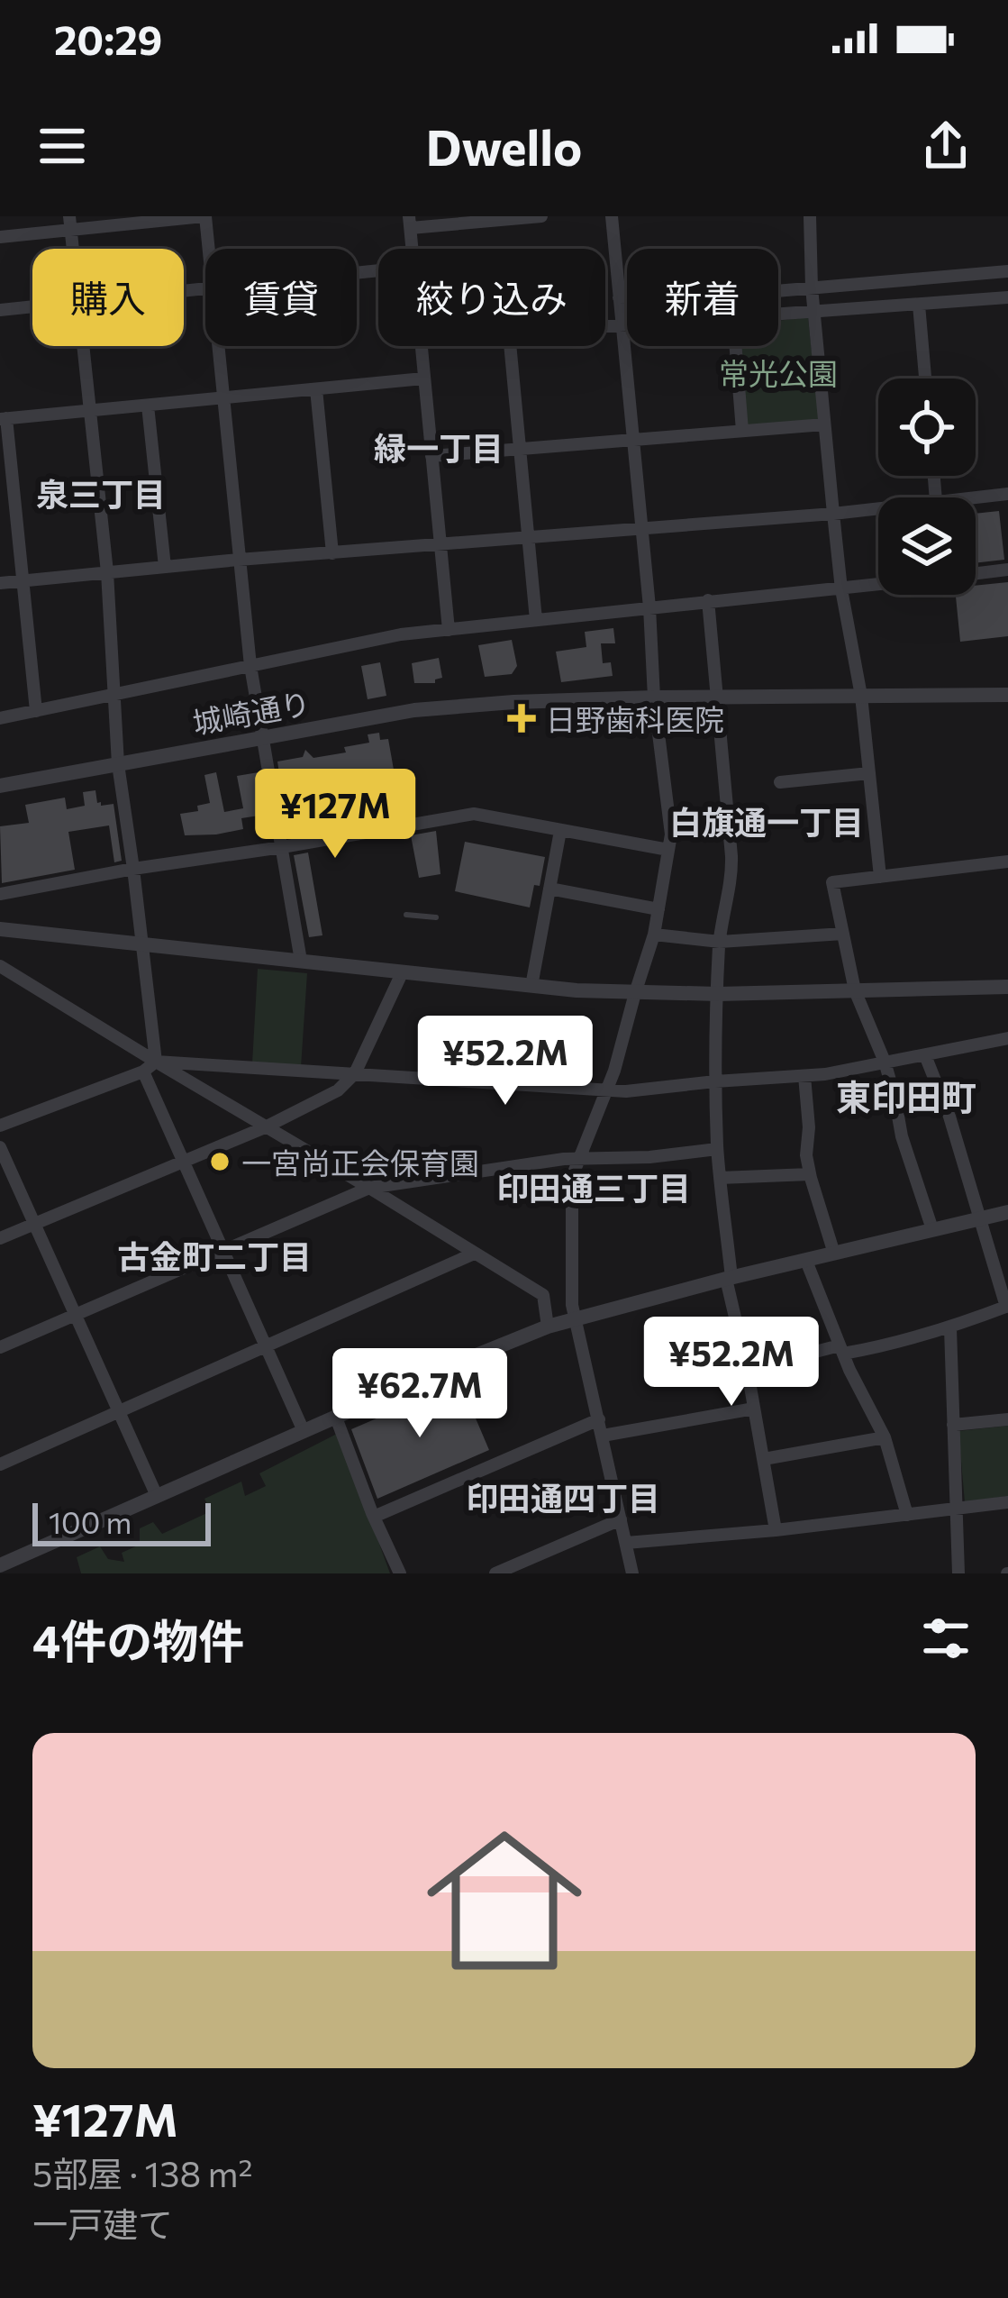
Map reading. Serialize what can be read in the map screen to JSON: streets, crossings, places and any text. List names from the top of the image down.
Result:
{
  "streets": {
    "street": ["城崎通り"]
  },
  "districts": [
    "緑一丁目",
    "泉三丁目",
    "白旗通一丁目",
    "東印田町",
    "印田通三丁目",
    "古金町二丁目",
    "印田通四丁目"
  ],
  "parks": ["常光公園"],
  "places": {
    "health": ["日野歯科医院"],
    "other": ["一宮尚正会保育園"]
  },
  "scale_bar": "100 m",
  "page": {
    "status": "20:29",
    "header": "Dwello",
    "chip": [
      "購入",
      "賃貸",
      "絞り込み",
      "新着"
    ],
    "price": [
      "¥127M",
      "¥52.2M",
      "¥52.2M",
      "¥62.7M"
    ],
    "scale": "100 m",
    "heading": "4件の物件",
    "list": [
      {
        "name": "¥127M",
        "note": "5部屋 · 138 m² · 一戸建て"
      }
    ]
  }
}
